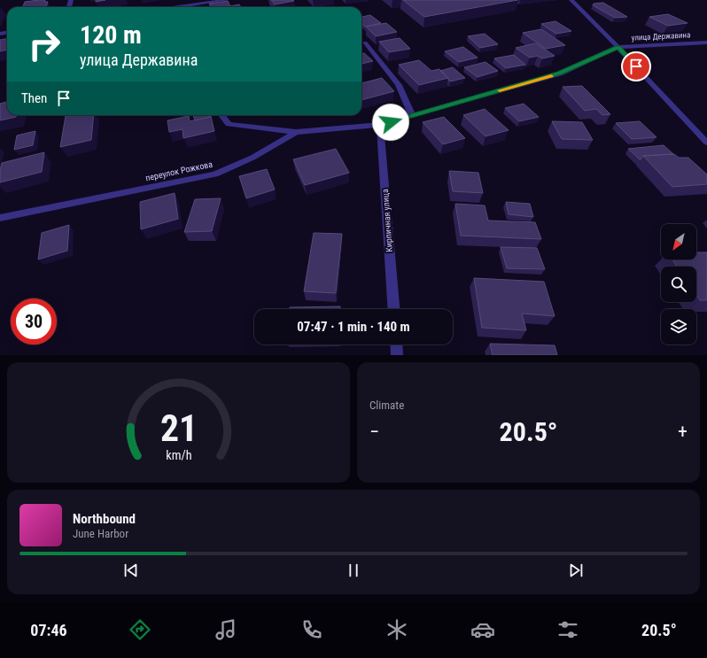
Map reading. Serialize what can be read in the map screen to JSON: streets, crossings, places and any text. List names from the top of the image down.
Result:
{
  "streets": {
    "street": ["улица Державина", "переулок Рожкова", "Кирпичная улица"]
  },
  "crossings": [
    ["улица Державина", "переулок Рожкова"],
    ["переулок Рожкова", "Кирпичная улица"]
  ],
  "north": "bottom left",
  "page": {
    "turn": ["120 m", "улица Державина"],
    "then": "Then",
    "limit": "30",
    "trip": "07:47 · 1 min · 140 m",
    "tile": "Climate",
    "heat": ["−", "20.5°", "+"],
    "song": ["Northbound", "June Harbor"],
    "tabs": ["07:46", "20.5°"],
    "gauge": ["21", "km/h"]
  }
}
